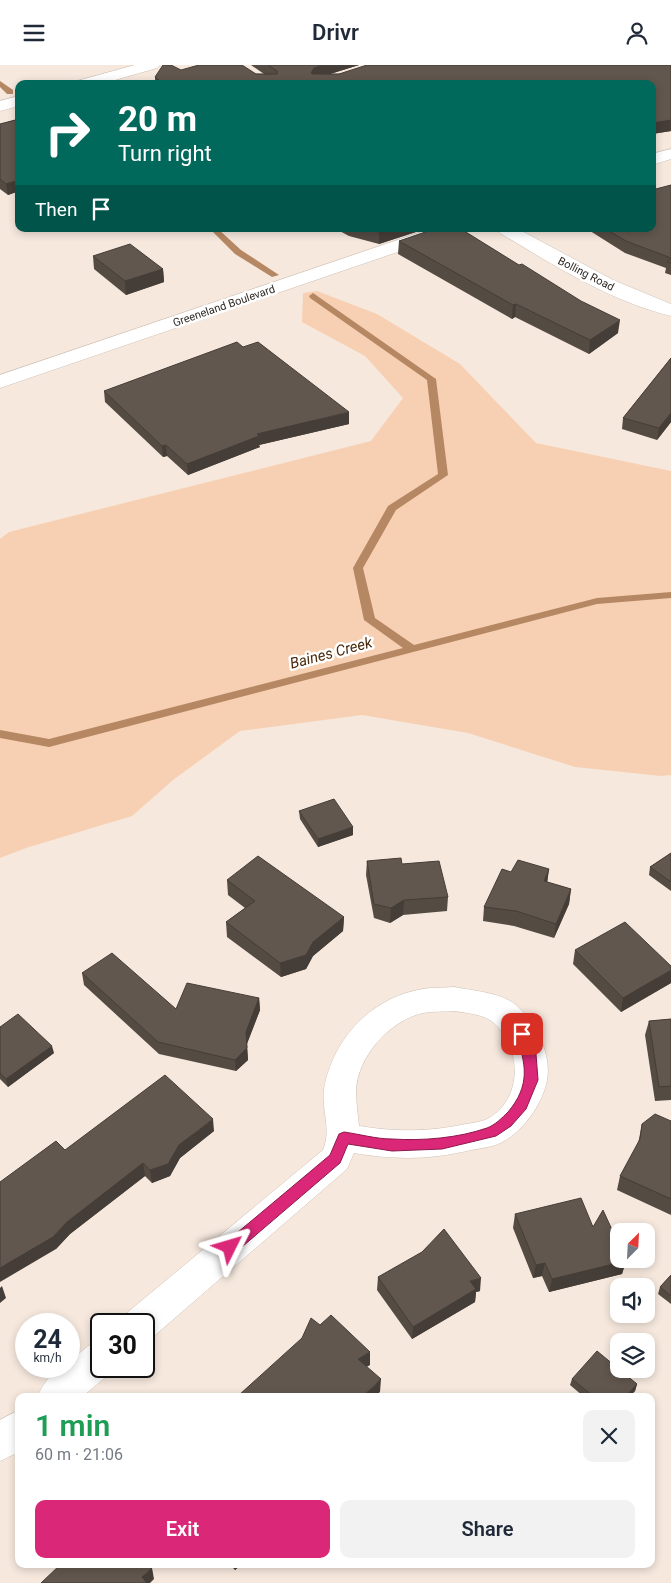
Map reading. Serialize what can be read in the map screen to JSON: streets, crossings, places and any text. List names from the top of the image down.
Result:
{
  "streets": {
    "street": ["Bolling Road", "Greeneland Boulevard"]
  },
  "water": ["Baines Creek"],
  "north": "top right",
  "page": {
    "header": "Drivr",
    "turn": ["20 m", "Turn right"],
    "then": "Then",
    "speed": "24 km/h",
    "limit": "30",
    "heading": ["1 min", "60 m · 21:06"],
    "buttons": ["Exit", "Share"]
  }
}
